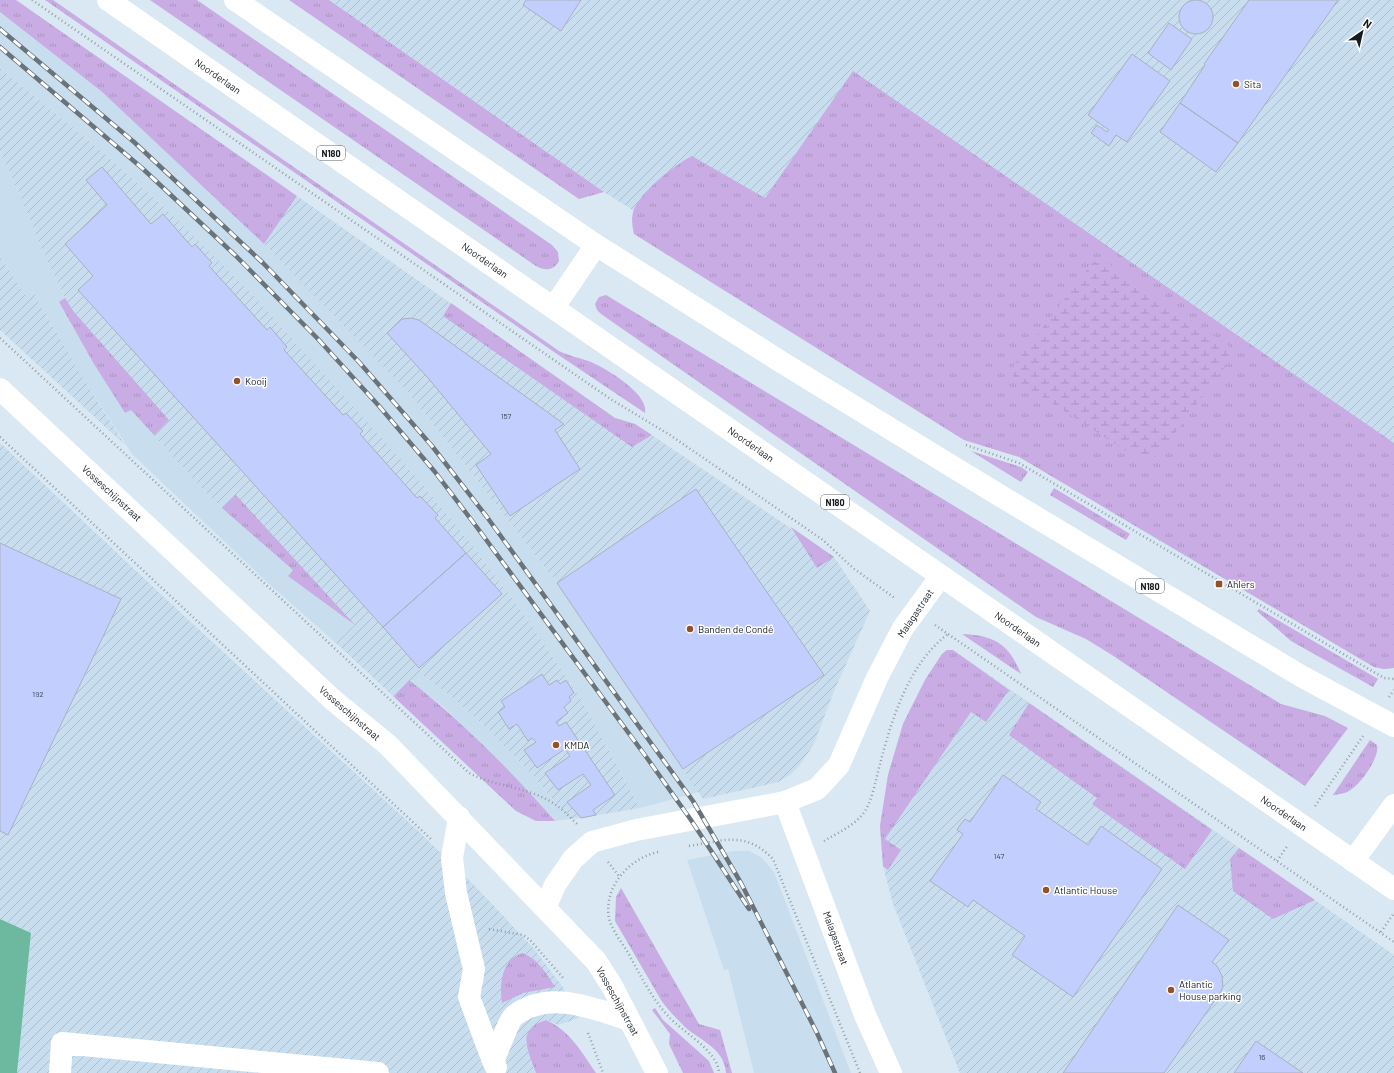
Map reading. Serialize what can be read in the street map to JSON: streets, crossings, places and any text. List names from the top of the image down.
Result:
{
  "streets": {
    "main road": [
      "Noorderlaan",
      "N180",
      "Vosseschijnstraat",
      "Malagastraat"
    ]
  },
  "crossings": [
    ["Noorderlaan", "Malagastraat"],
    ["Vosseschijnstraat", "Malagastraat"]
  ],
  "places": {
    "other": [
      "Sita",
      "Kooij",
      "Banden de Condé",
      "KMDA",
      "Atlantic House",
      "Atlantic House parking"
    ],
    "transit": ["Ahlers"]
  },
  "house_numbers": [
    "157",
    "192",
    "147",
    "16"
  ],
  "north": "top right"
}
